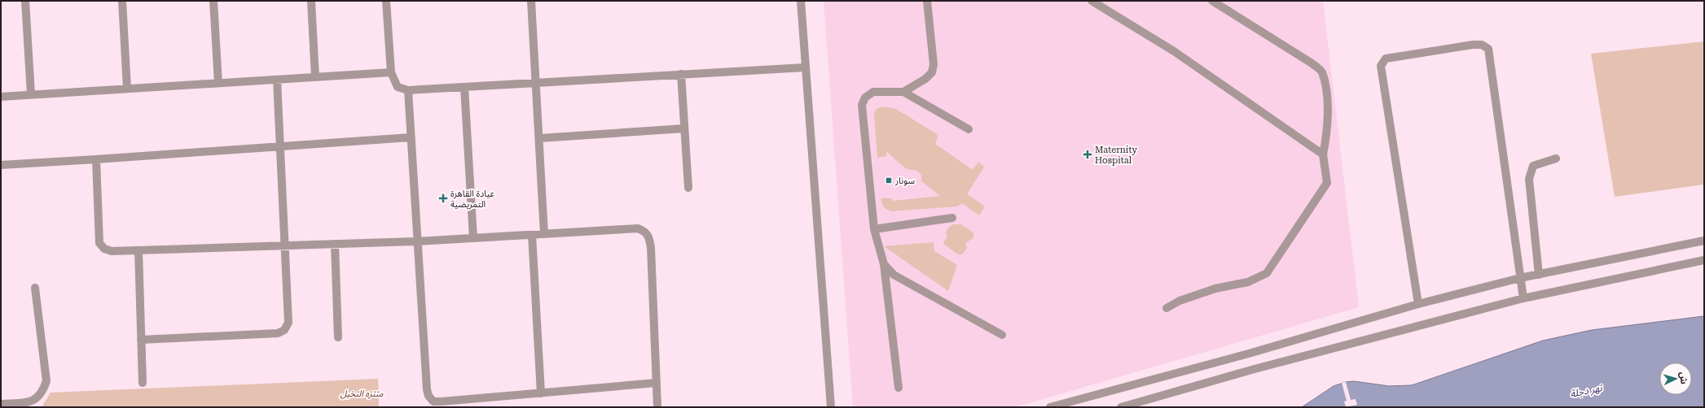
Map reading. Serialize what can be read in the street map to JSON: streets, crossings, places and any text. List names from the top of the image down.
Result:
{
  "water": ["نهر دجلة"],
  "parks": ["متنزه النخيل"],
  "places": {
    "health": ["Maternity Hospital", "عيادة القاهرة التمريضية"],
    "transit": ["سونار"]
  },
  "north": "right"
}
